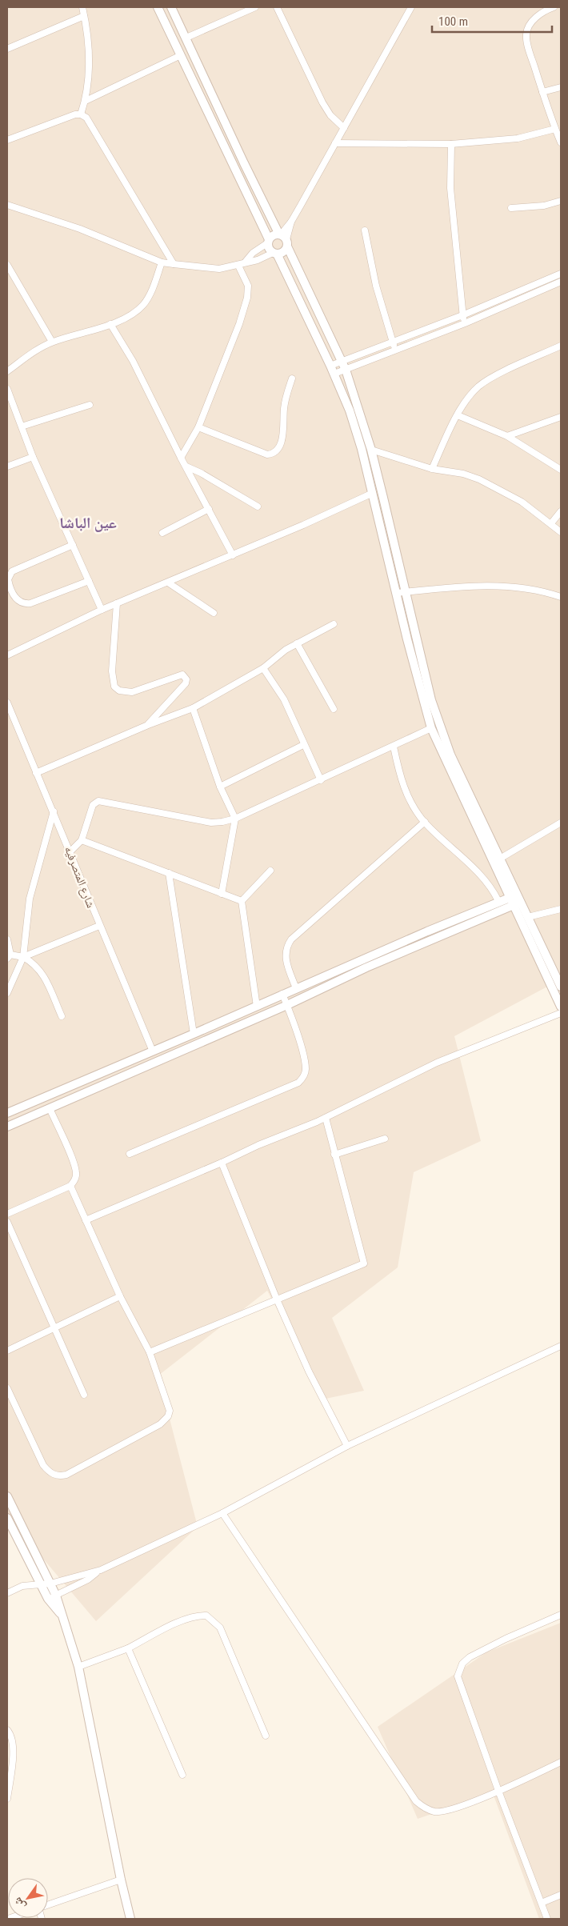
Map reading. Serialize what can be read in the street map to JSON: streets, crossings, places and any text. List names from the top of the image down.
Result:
{
  "streets": {
    "street": ["شارع المتصرفيه"]
  },
  "districts": ["عين الباشا"],
  "scale_bar": "100 m",
  "north": "bottom left"
}
